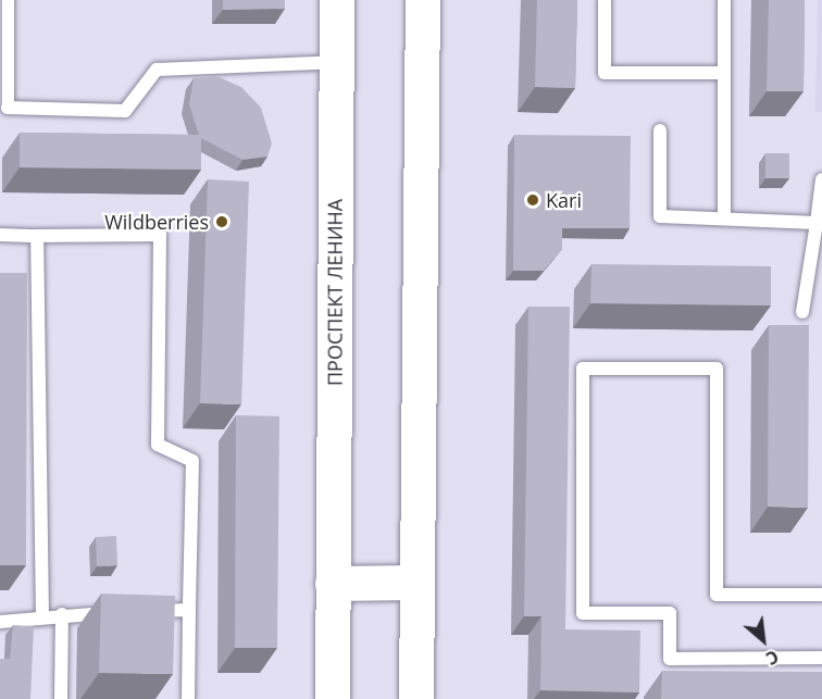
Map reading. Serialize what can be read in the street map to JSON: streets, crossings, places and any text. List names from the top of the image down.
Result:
{
  "streets": {
    "main road": ["ПРОСПЕКТ ЛЕНИНА"]
  },
  "places": ["Kari", "Wildberries"],
  "north": "bottom right"
}
